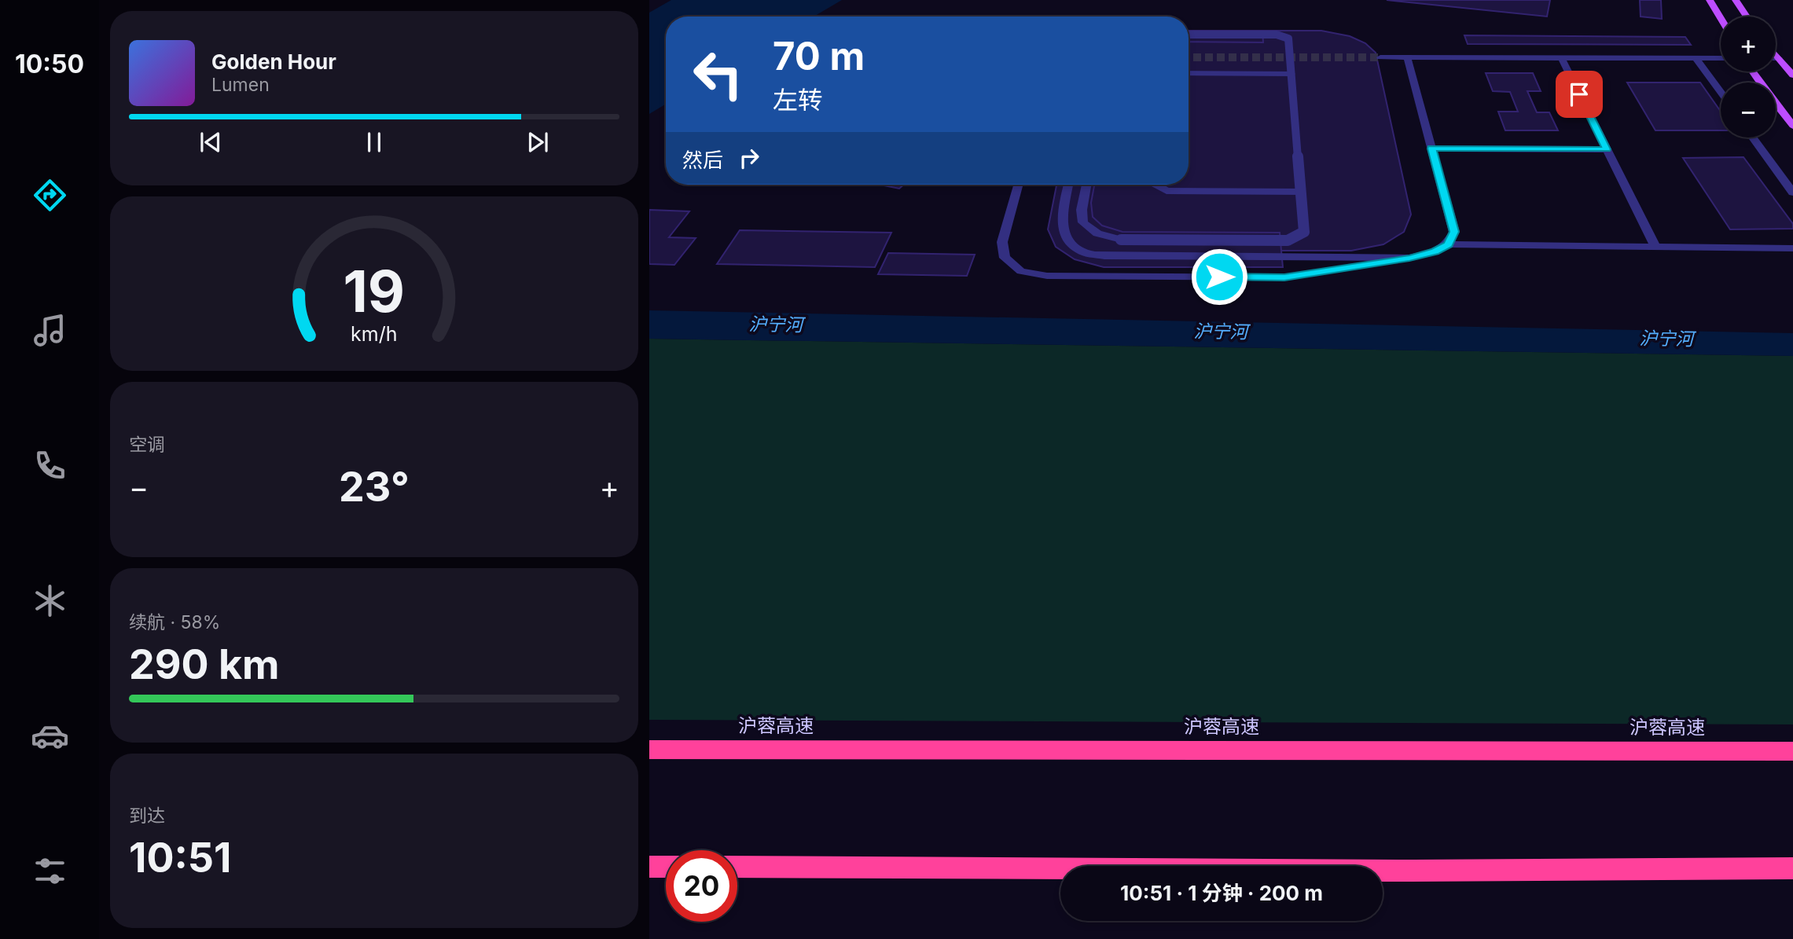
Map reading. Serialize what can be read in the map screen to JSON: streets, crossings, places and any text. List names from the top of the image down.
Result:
{
  "streets": {
    "highway": ["沪蓉高速"]
  },
  "water": ["沪宁河"],
  "page": {
    "tabs": "10:50",
    "map_buttons": ["+", "−"],
    "turn": ["70 m", "左转"],
    "song": ["Golden Hour", "Lumen"],
    "then": "然后",
    "tile": [
      "空调",
      ["续航 · 58%", "290 km"],
      ["到达", "10:51"]
    ],
    "heat": ["−", "23°", "+"],
    "limit": "20",
    "trip": "10:51 · 1 分钟 · 200 m",
    "gauge": ["19", "km/h"]
  }
}
